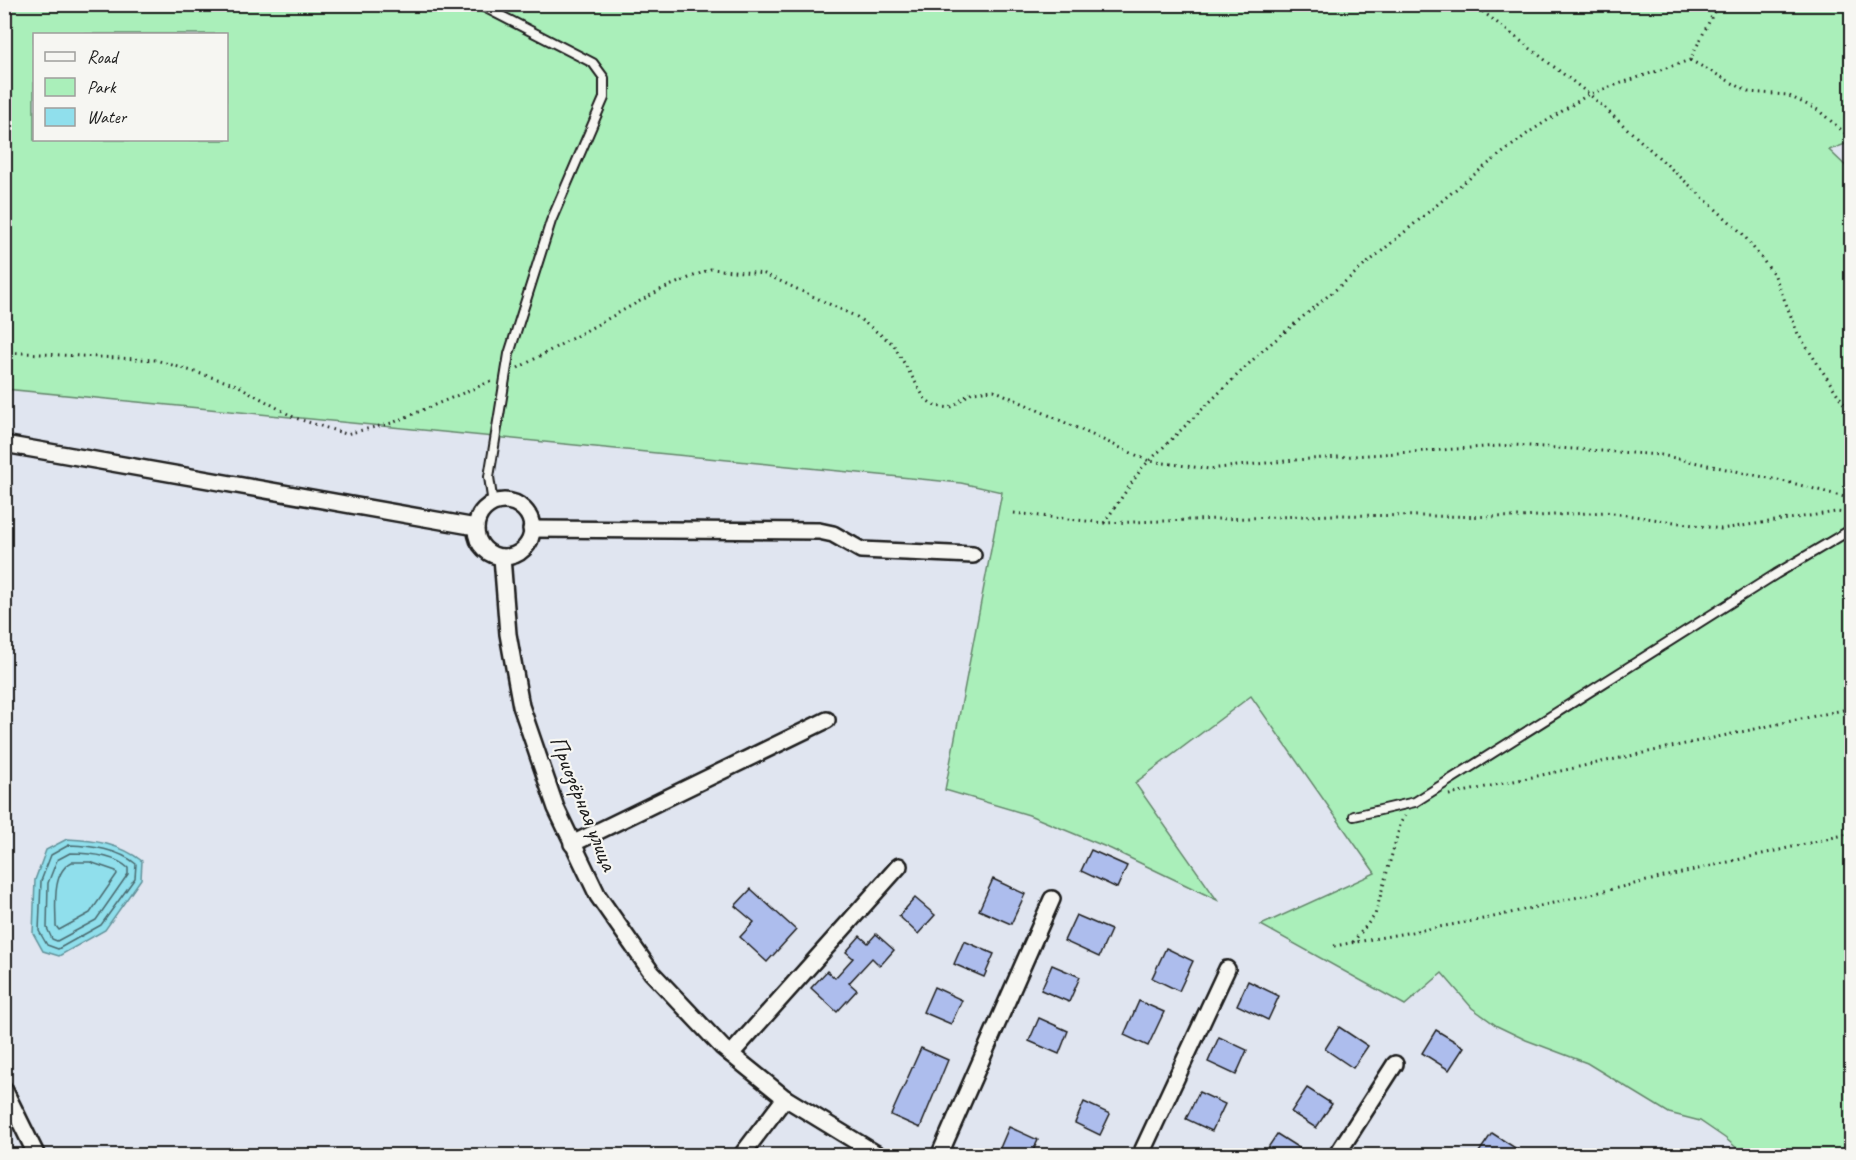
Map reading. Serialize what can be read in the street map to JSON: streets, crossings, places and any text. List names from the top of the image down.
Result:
{
  "streets": {
    "street": ["Приозёрная улица"]
  },
  "legend": ["Road", "Park", "Water"]
}
